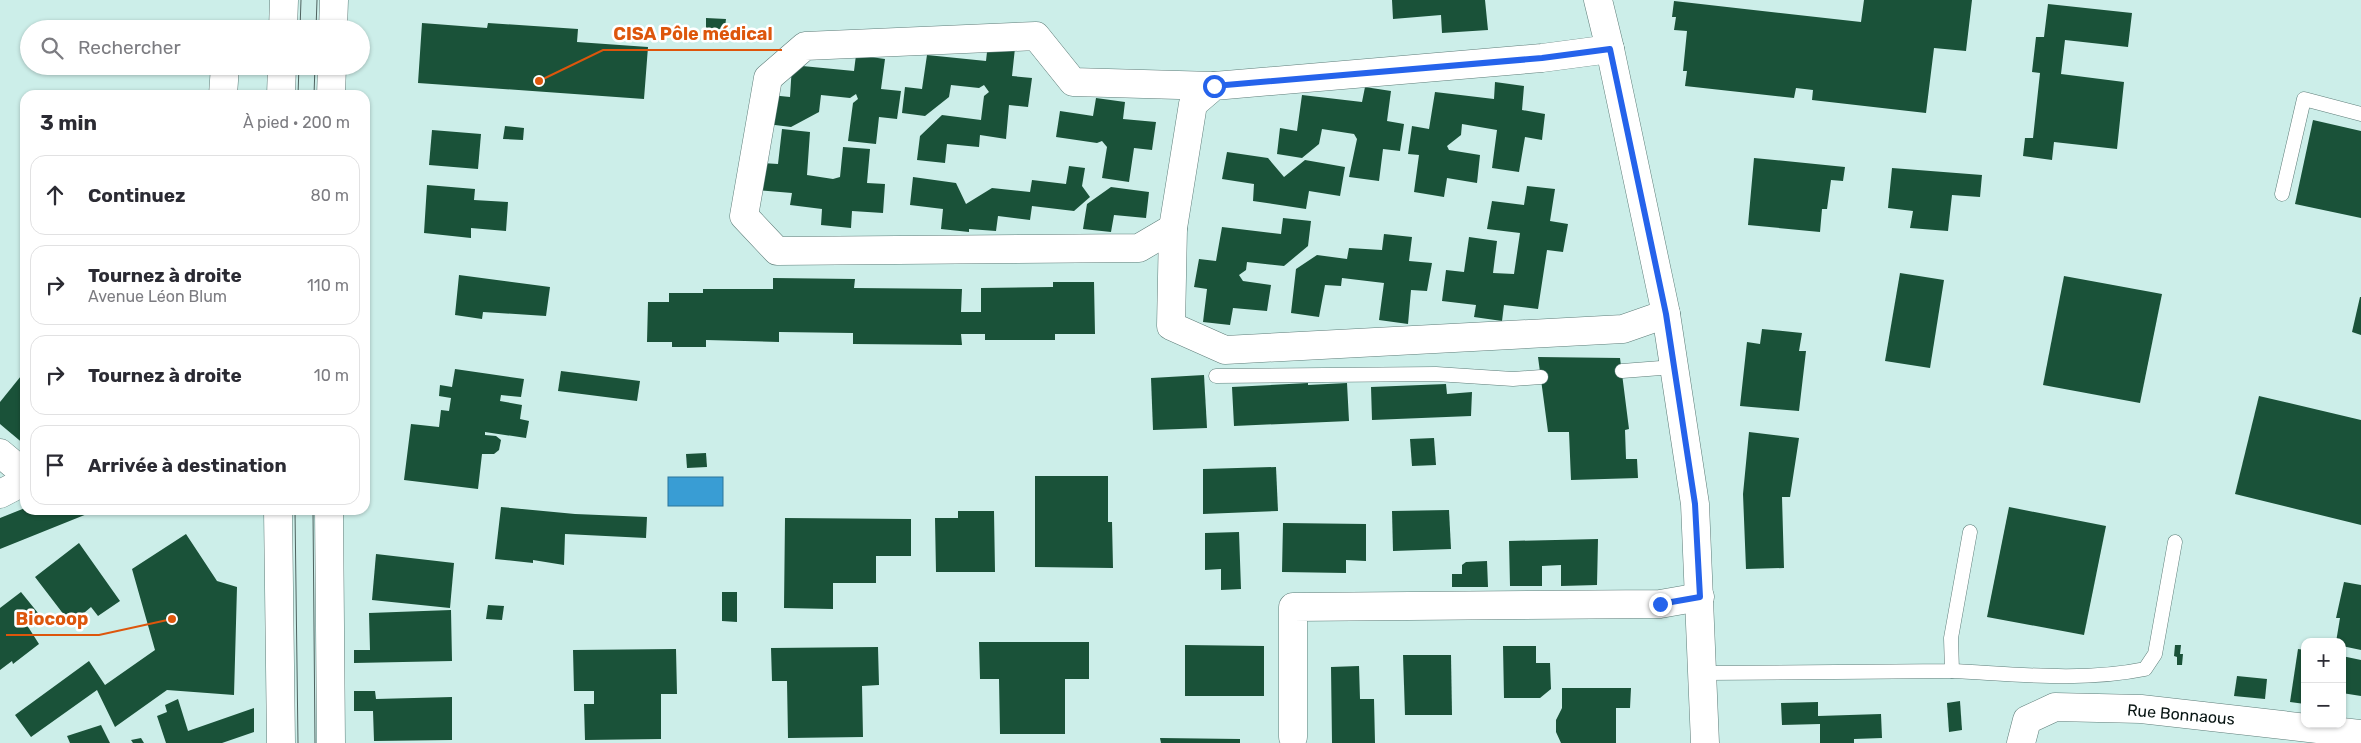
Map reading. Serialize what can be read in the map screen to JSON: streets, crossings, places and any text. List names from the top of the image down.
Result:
{
  "streets": {
    "street": ["Rue Bonnaous"]
  },
  "places": ["CISA Pôle médical", "Biocoop"],
  "page": {
    "search": "Rechercher",
    "heading": ["3 min", "À pied · 200 m"],
    "list": [
      ["Continuez", "80 m"],
      ["Tournez à droite", "Avenue Léon Blum", "110 m"],
      ["Tournez à droite", "10 m"],
      "Arrivée à destination"
    ],
    "map_buttons": ["+", "−"]
  }
}
